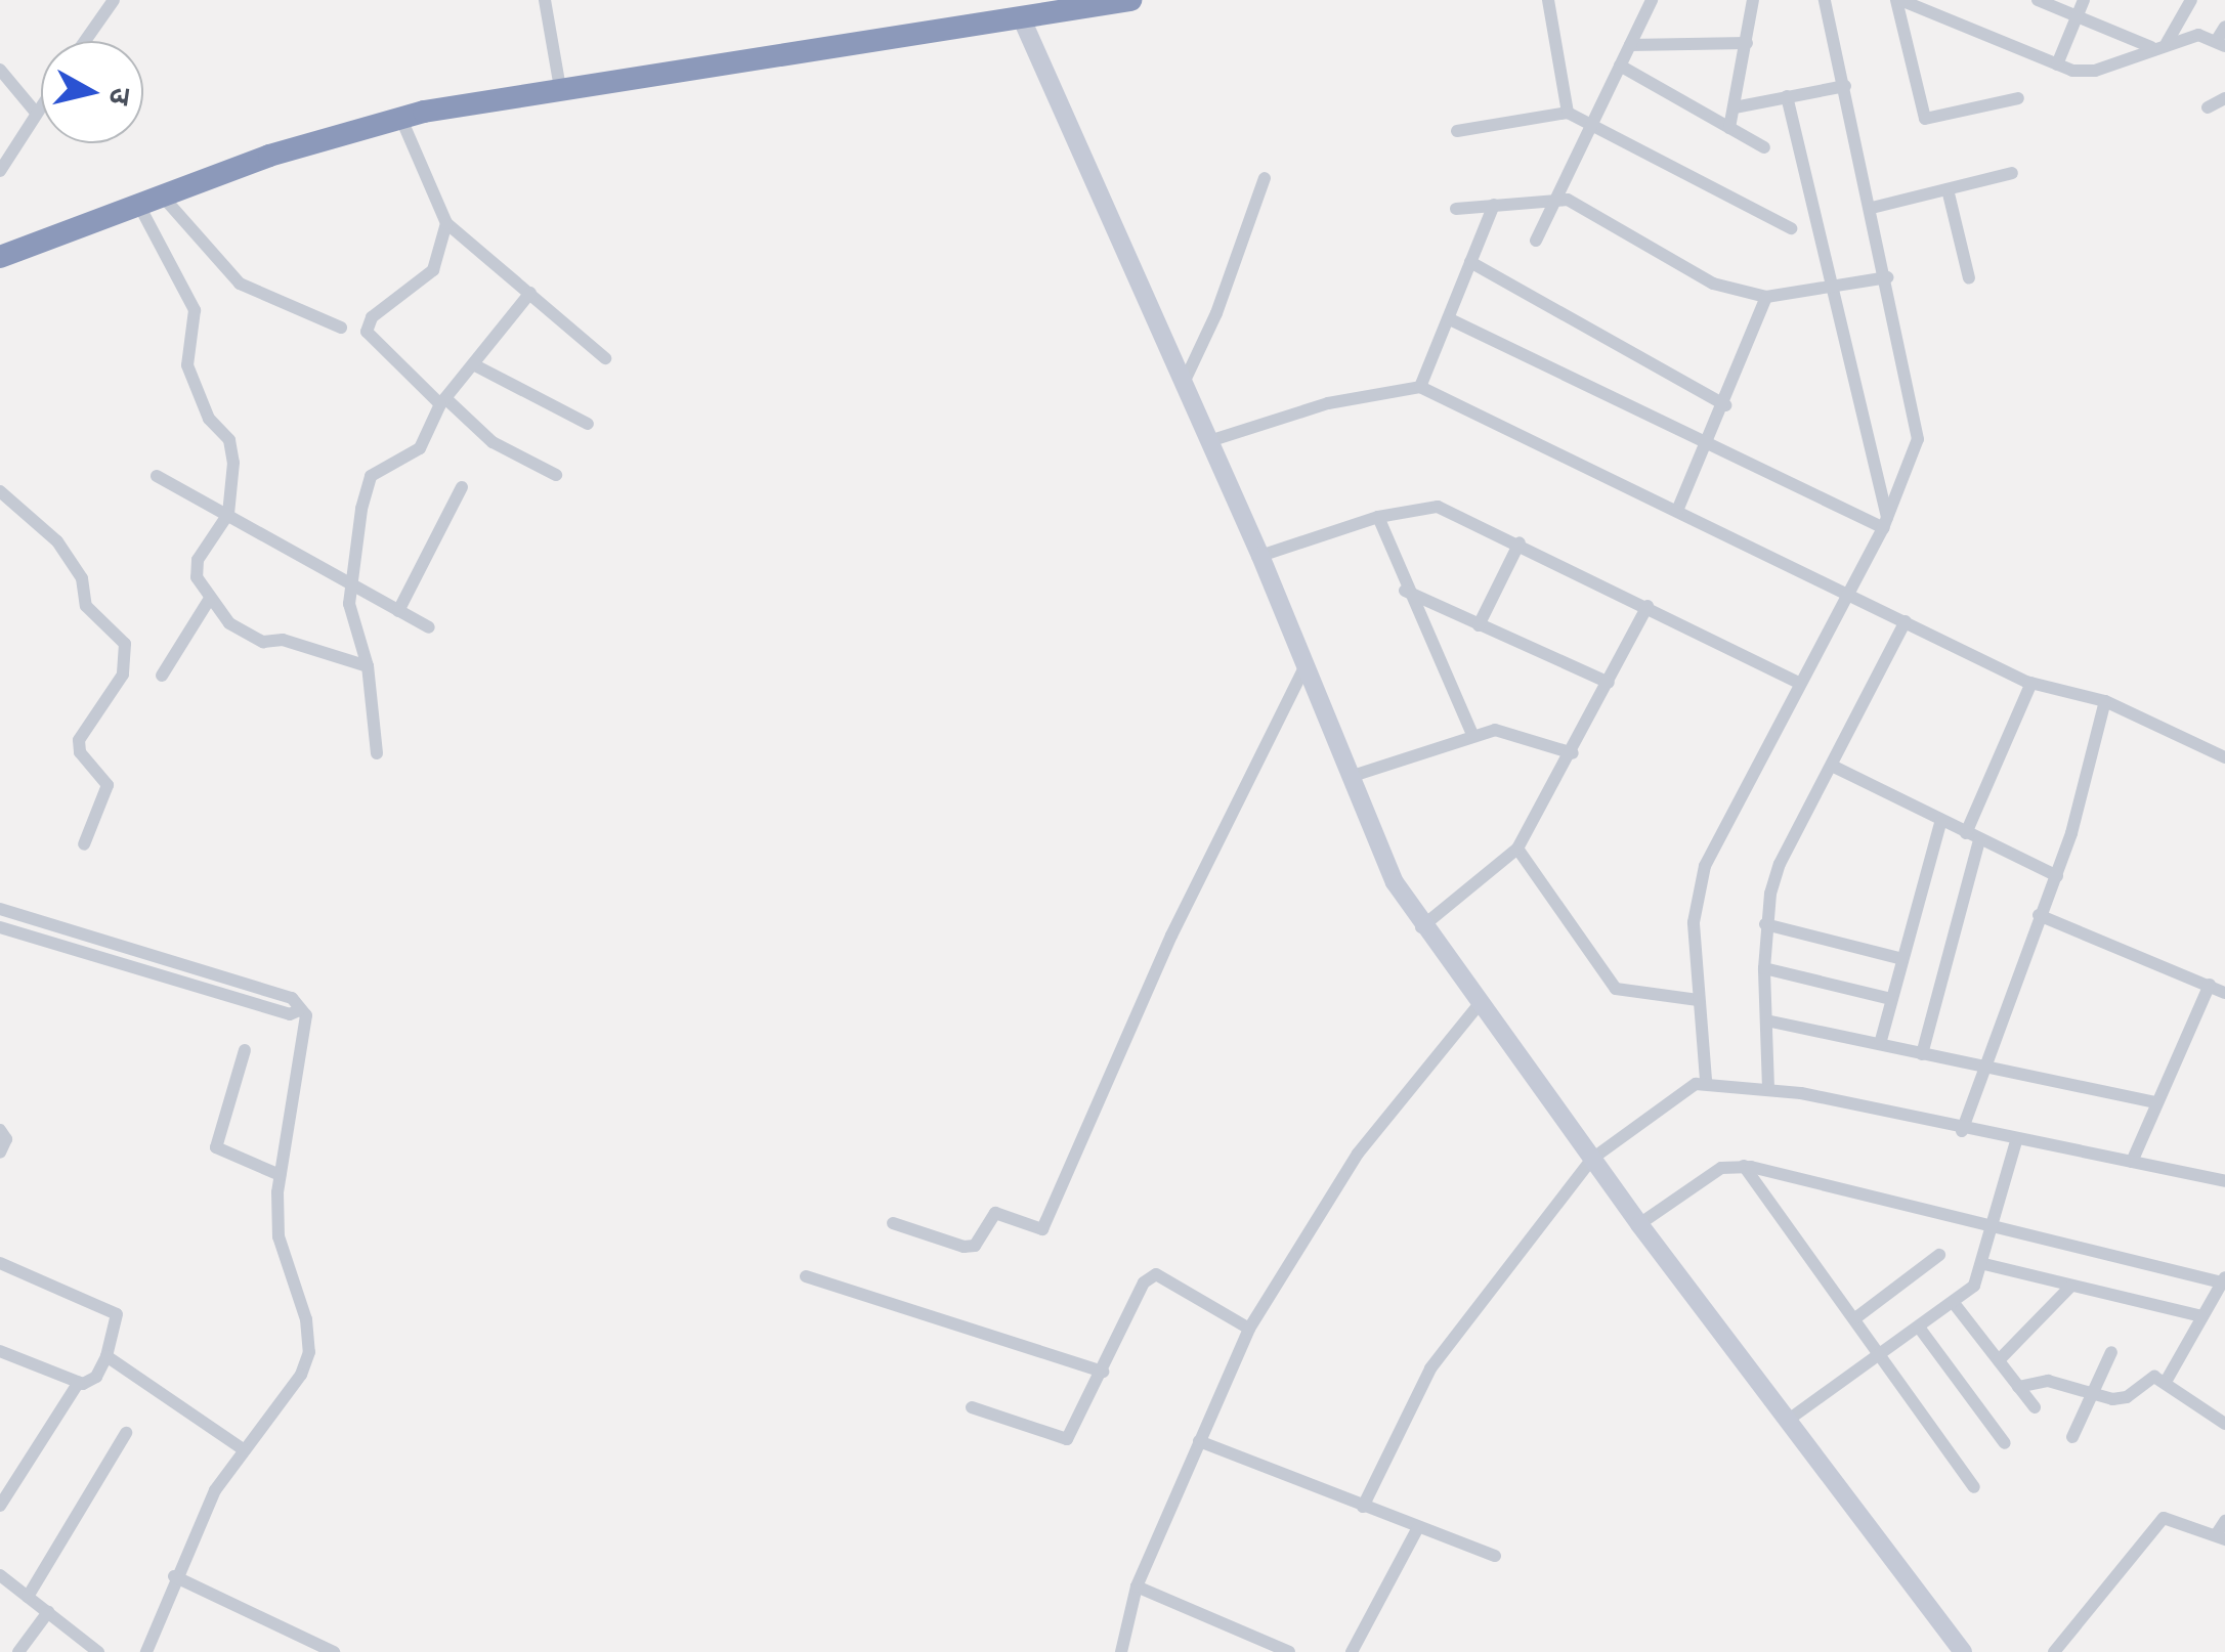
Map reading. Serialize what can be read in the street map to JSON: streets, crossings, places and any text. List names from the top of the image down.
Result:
{
  "north": "right"
}
